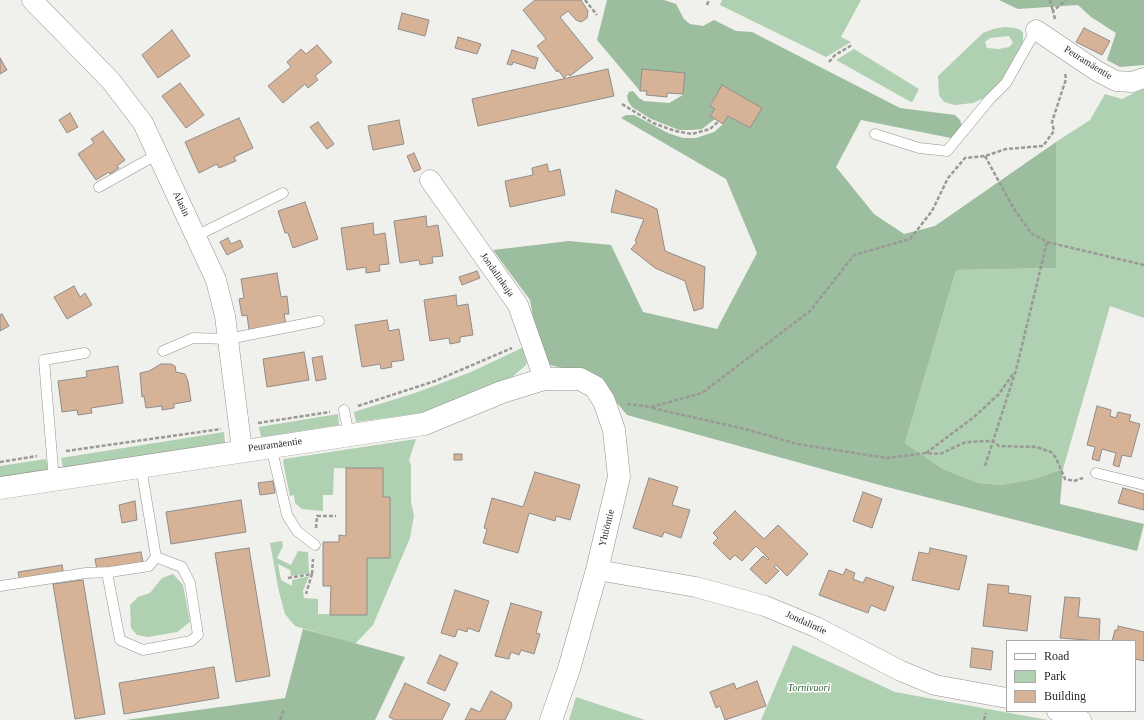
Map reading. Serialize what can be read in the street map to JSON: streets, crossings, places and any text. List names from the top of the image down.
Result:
{
  "streets": {
    "street": [
      "Peuramäentie",
      "Alasin",
      "Jondalinkuja",
      "Yhtiöntie",
      "Jondalintie"
    ]
  },
  "crossings": [
    ["Peuramäentie", "Alasin"],
    ["Peuramäentie", "Jondalinkuja"],
    ["Peuramäentie", "Yhtiöntie"],
    ["Jondalinkuja", "Yhtiöntie"],
    ["Yhtiöntie", "Jondalintie"]
  ],
  "parks": ["Tornivuori"],
  "legend": ["Road", "Park", "Building"]
}
